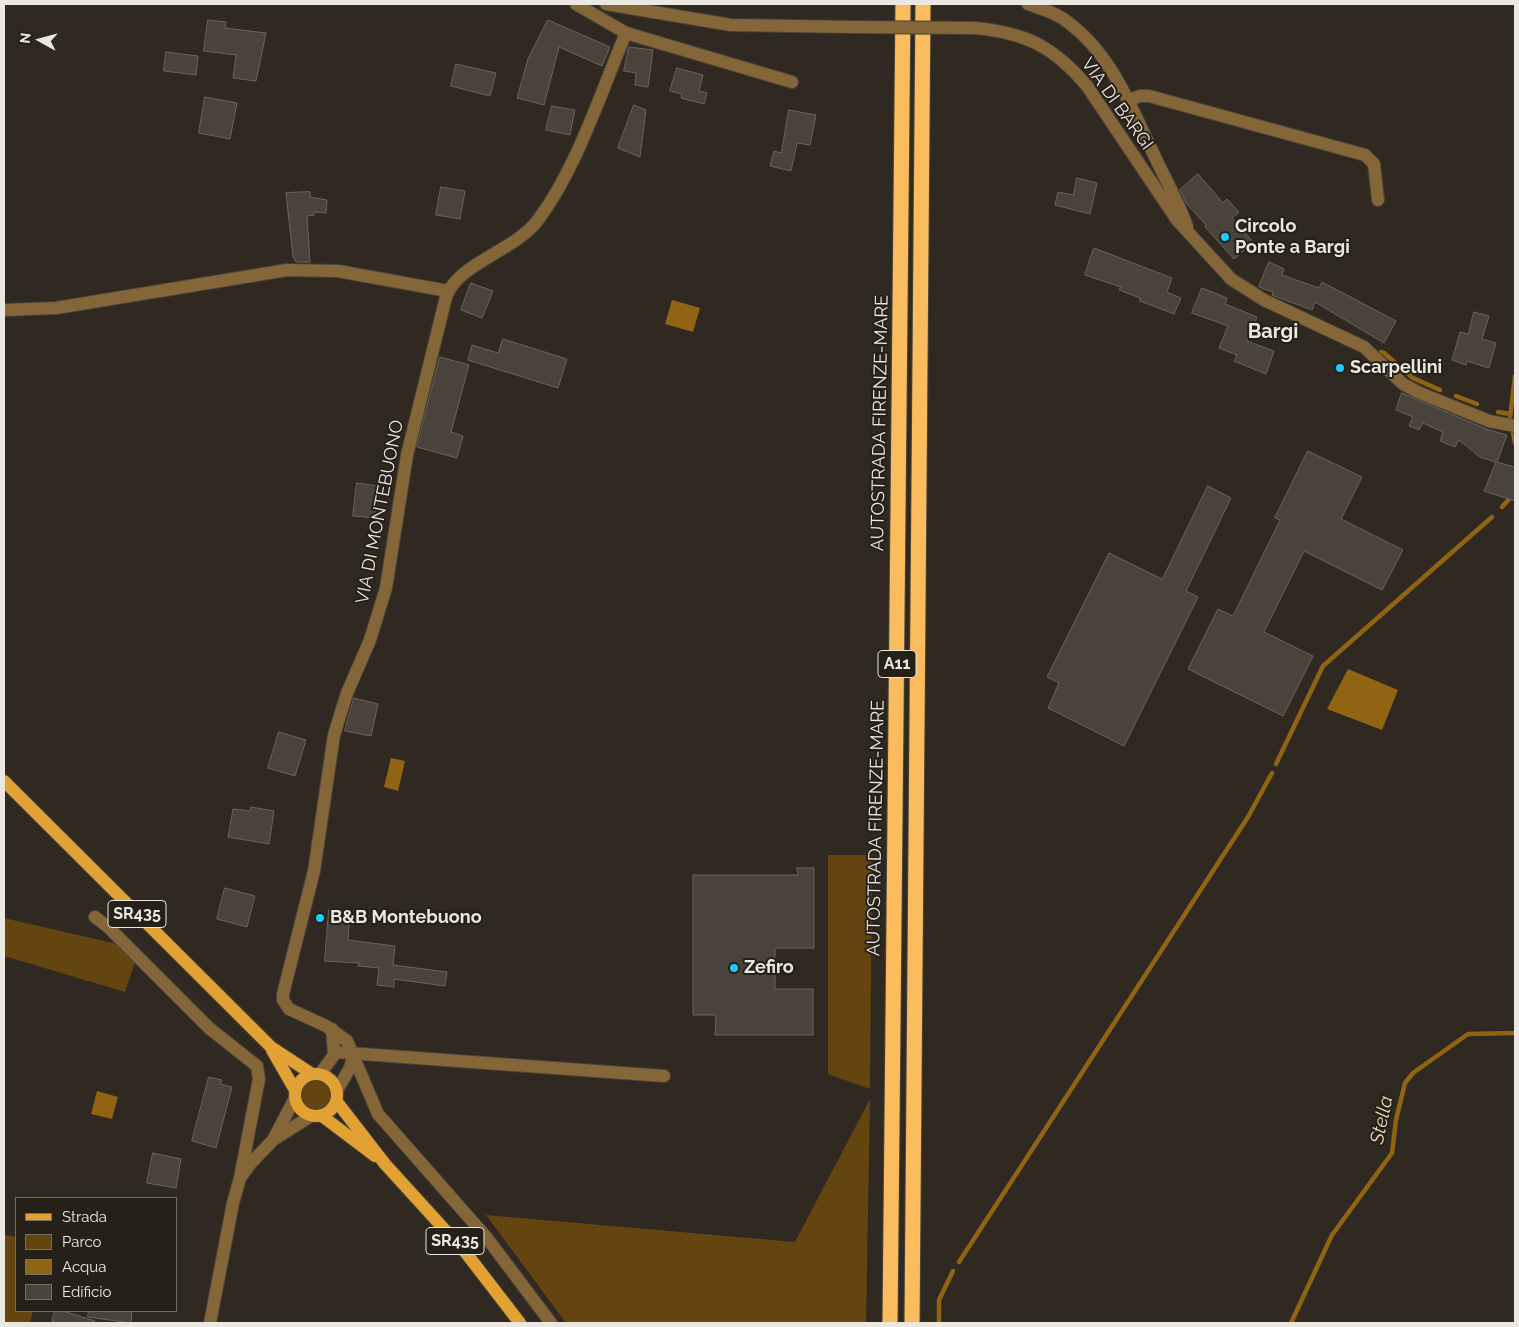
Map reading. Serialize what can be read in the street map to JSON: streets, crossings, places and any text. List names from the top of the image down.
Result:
{
  "streets": {
    "highway": ["AUTOSTRADA FIRENZE-MARE", "A11"],
    "main road": ["SR435"],
    "street": ["VIA DI BARGI", "VIA DI MONTEBUONO"]
  },
  "districts": ["Bargi"],
  "water": ["Stella"],
  "places": [
    "Circolo Ponte a Bargi",
    "Scarpellini",
    "B&B Montebuono",
    "Zefiro"
  ],
  "legend": [
    "Strada",
    "Parco",
    "Acqua",
    "Edificio"
  ],
  "north": "left"
}
